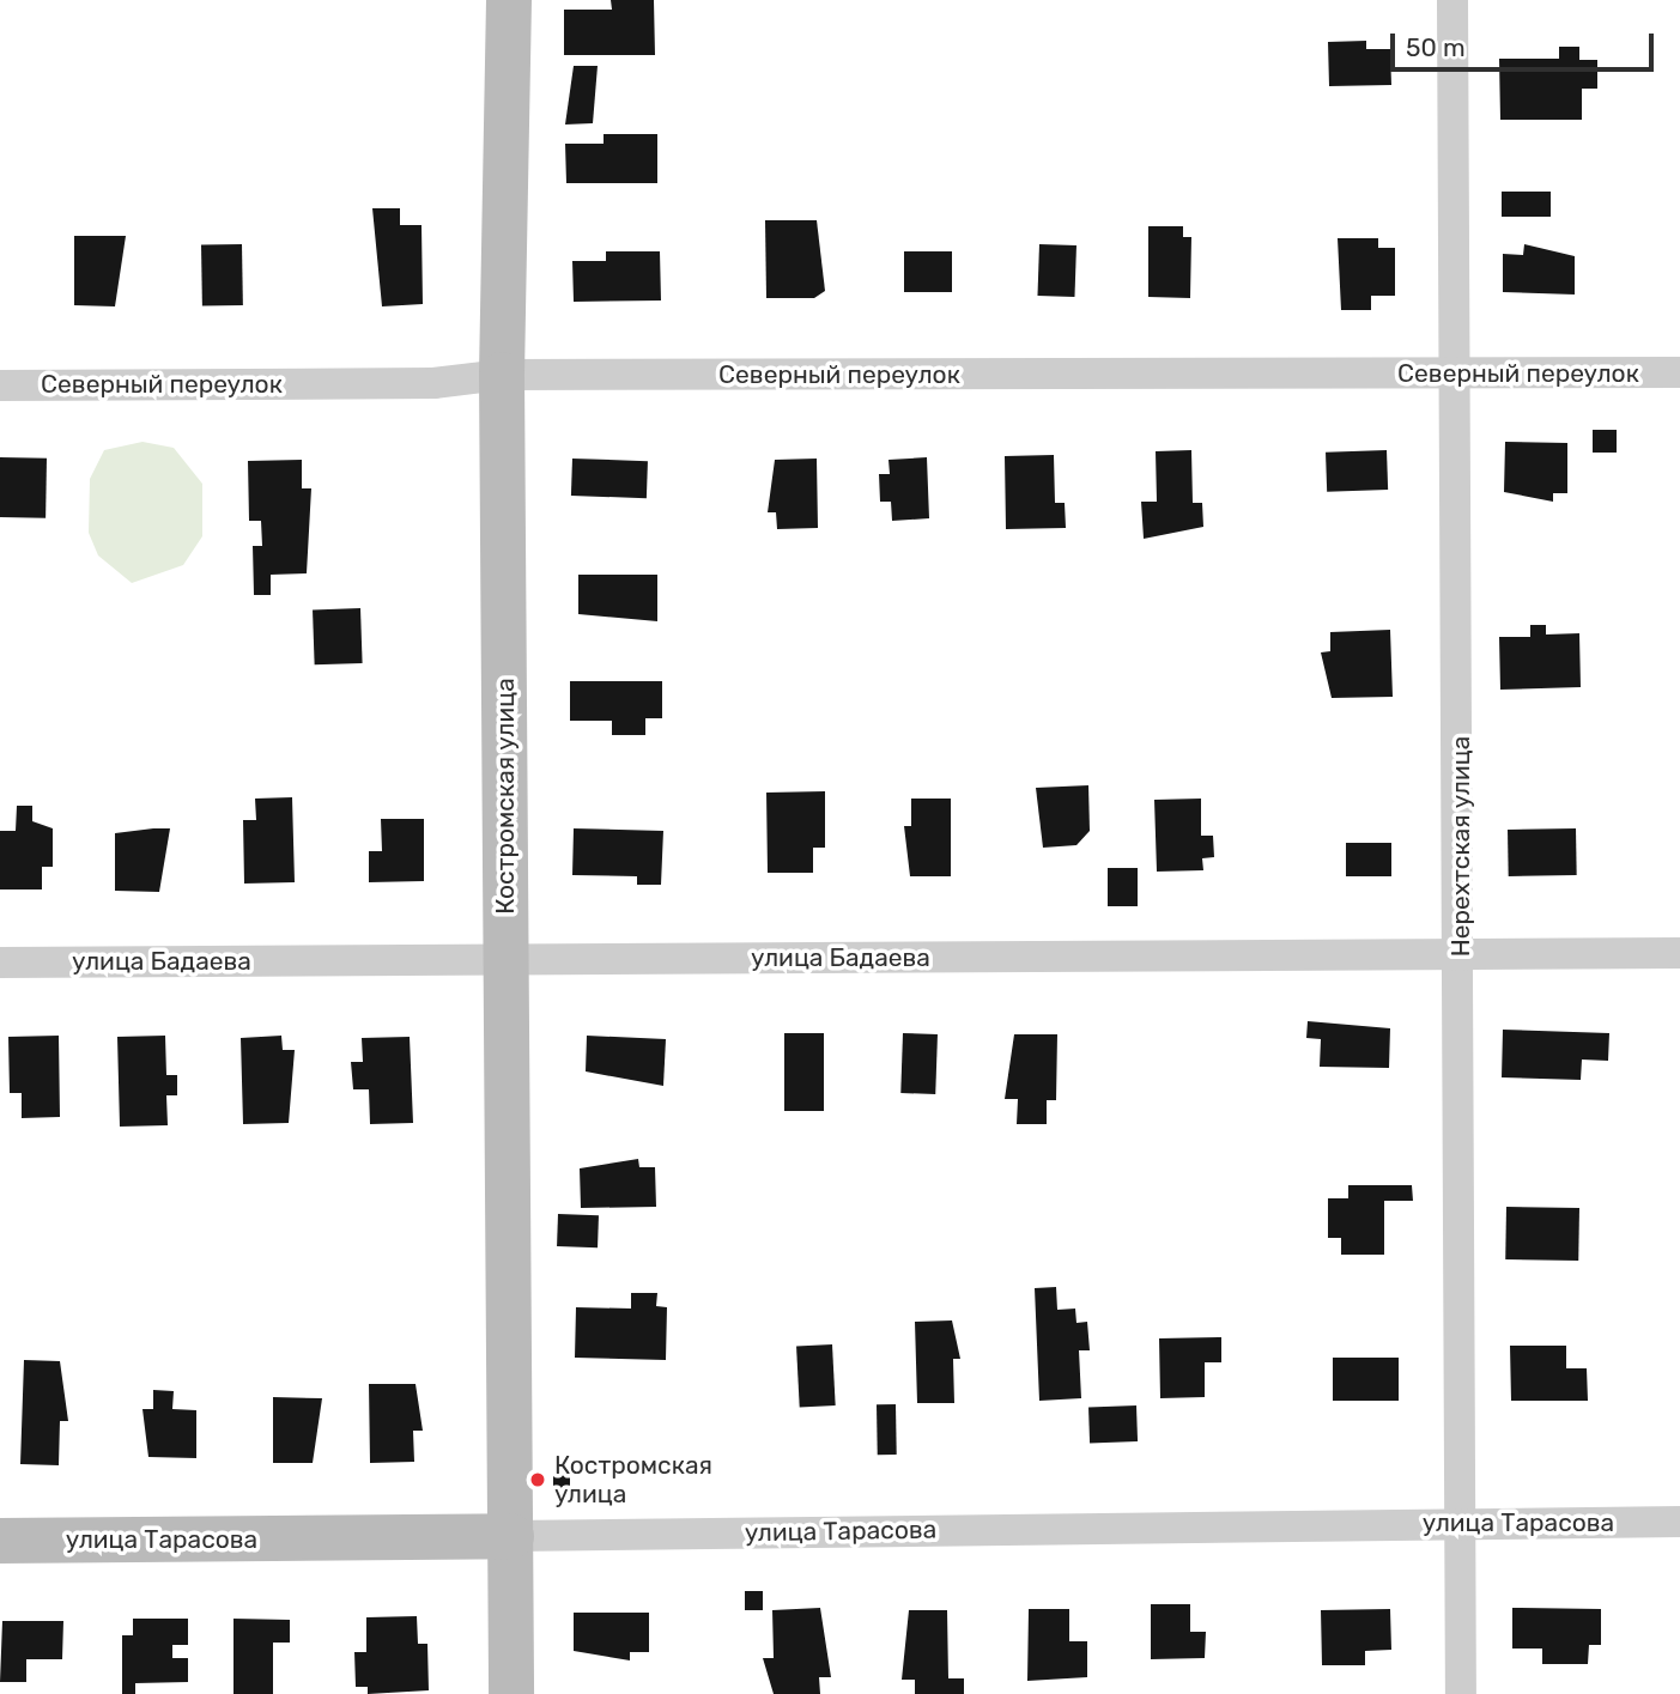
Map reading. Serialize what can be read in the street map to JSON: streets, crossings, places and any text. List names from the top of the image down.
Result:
{
  "streets": {
    "street": [
      "Северный переулок",
      "Костромская улица",
      "Нерехтская улица",
      "улица Бадаева",
      "улица Тарасова"
    ]
  },
  "crossings": [
    ["Северный переулок", "Костромская улица"],
    ["Северный переулок", "Нерехтская улица"],
    ["Костромская улица", "улица Бадаева"],
    ["Костромская улица", "улица Тарасова"],
    ["Нерехтская улица", "улица Бадаева"],
    ["Нерехтская улица", "улица Тарасова"]
  ],
  "places": ["Костромская улица"],
  "scale_bar": "50 m"
}
